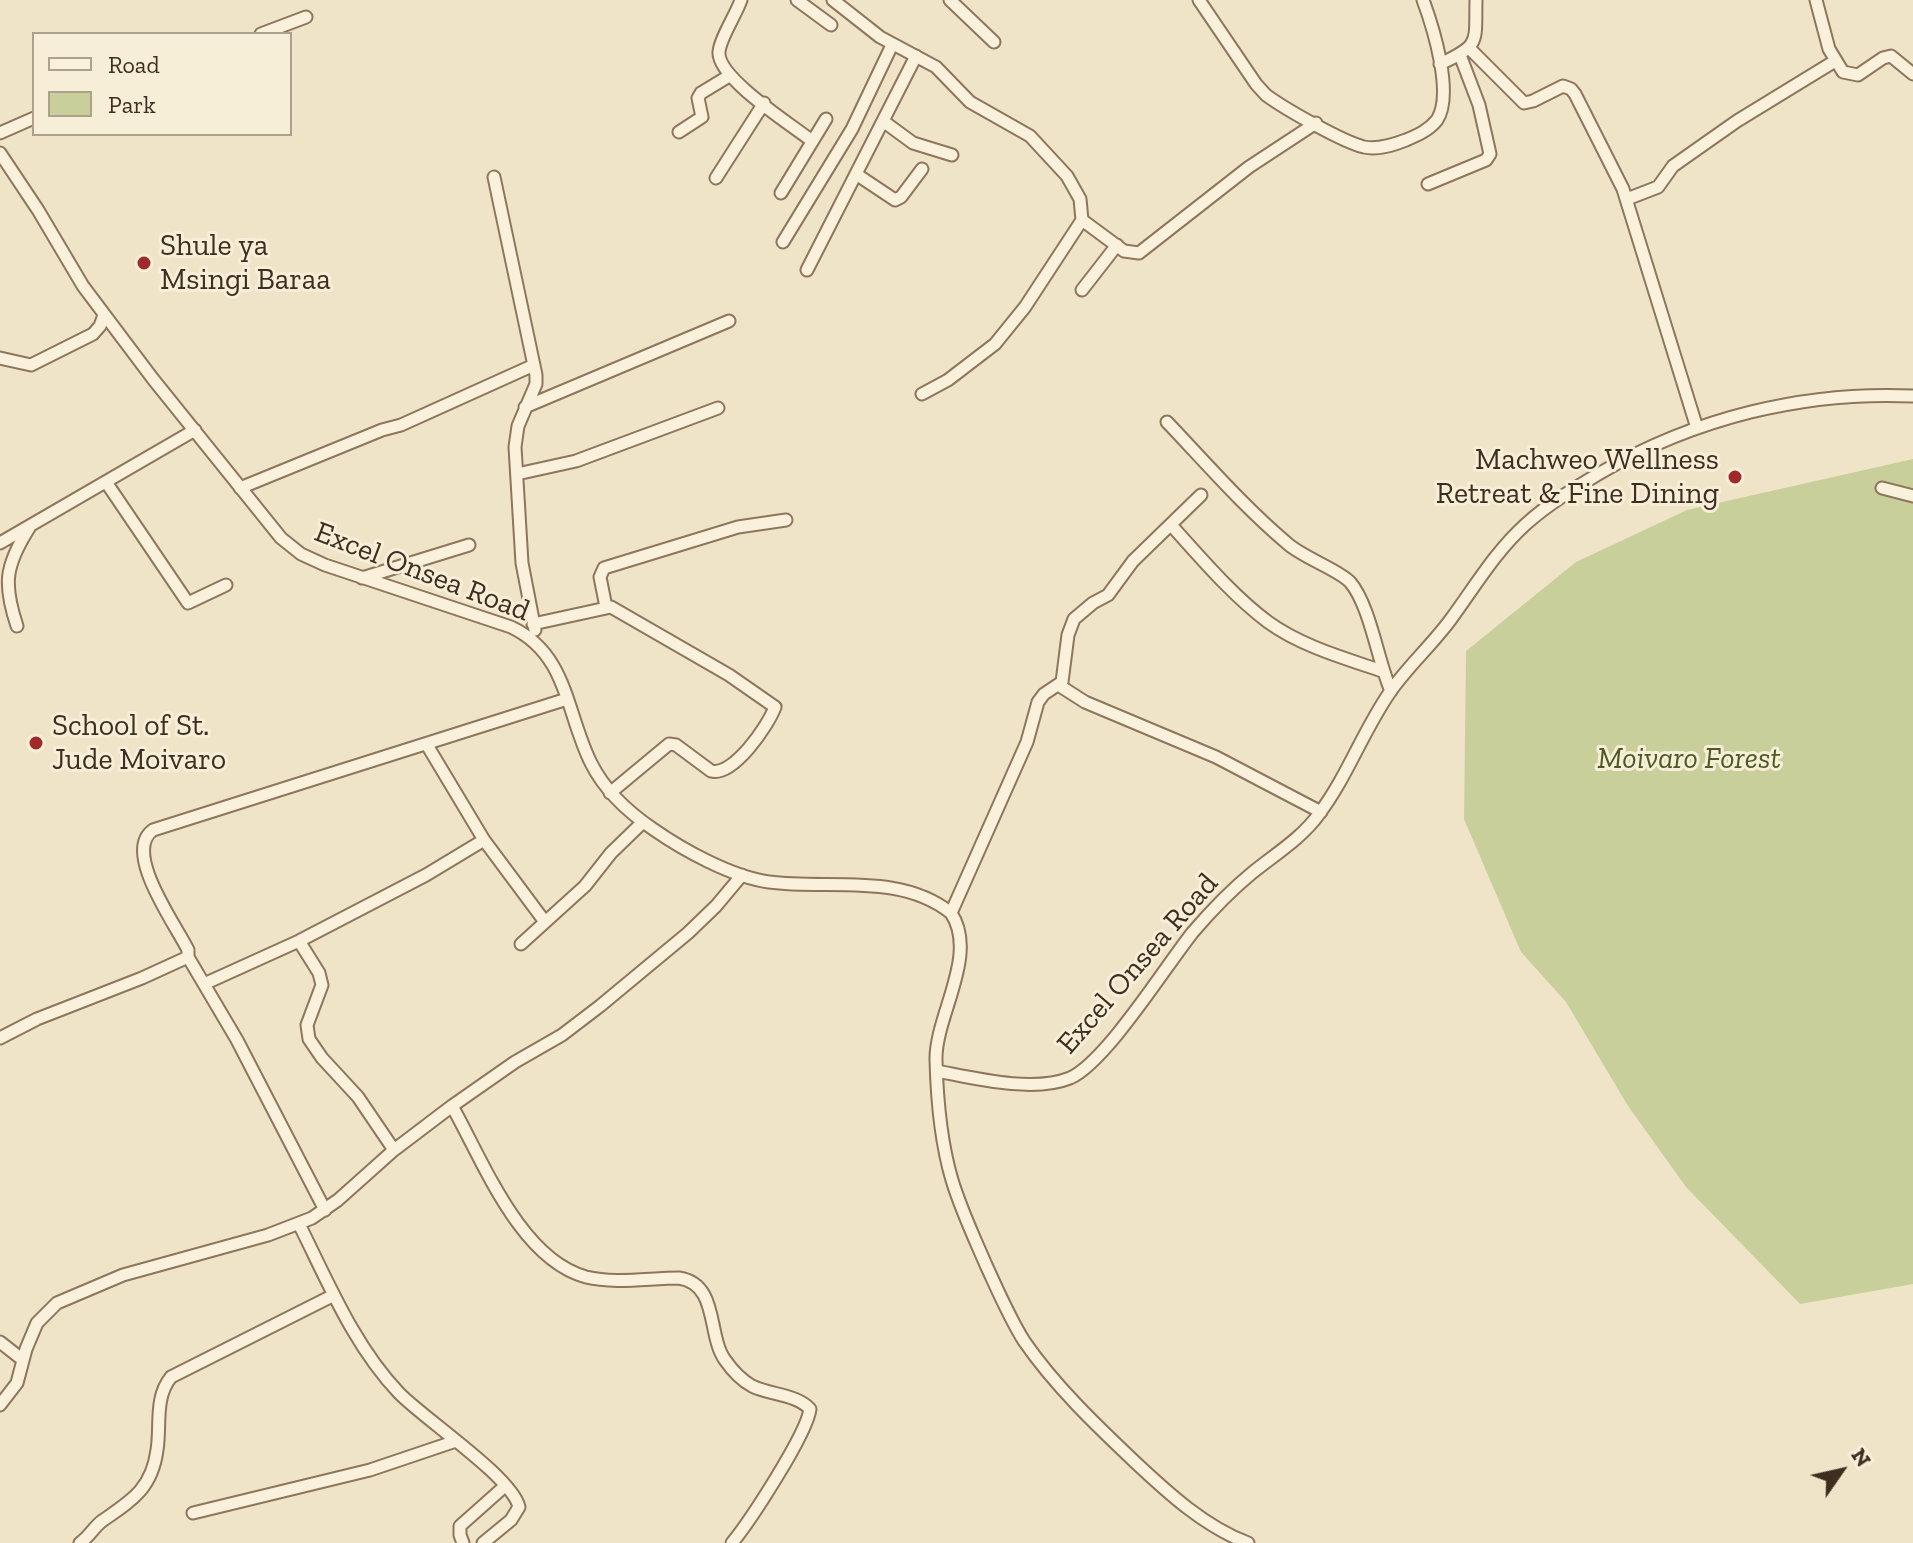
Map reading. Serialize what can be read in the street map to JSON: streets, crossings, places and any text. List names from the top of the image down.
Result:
{
  "streets": {
    "street": ["Excel Onsea Road"]
  },
  "parks": ["Moivaro Forest"],
  "places": ["Shule ya Msingi Baraa", "Machweo Wellness Retreat & Fine Dining", "School of St. Jude Moivaro"],
  "legend": ["Road", "Park"],
  "north": "top right"
}
